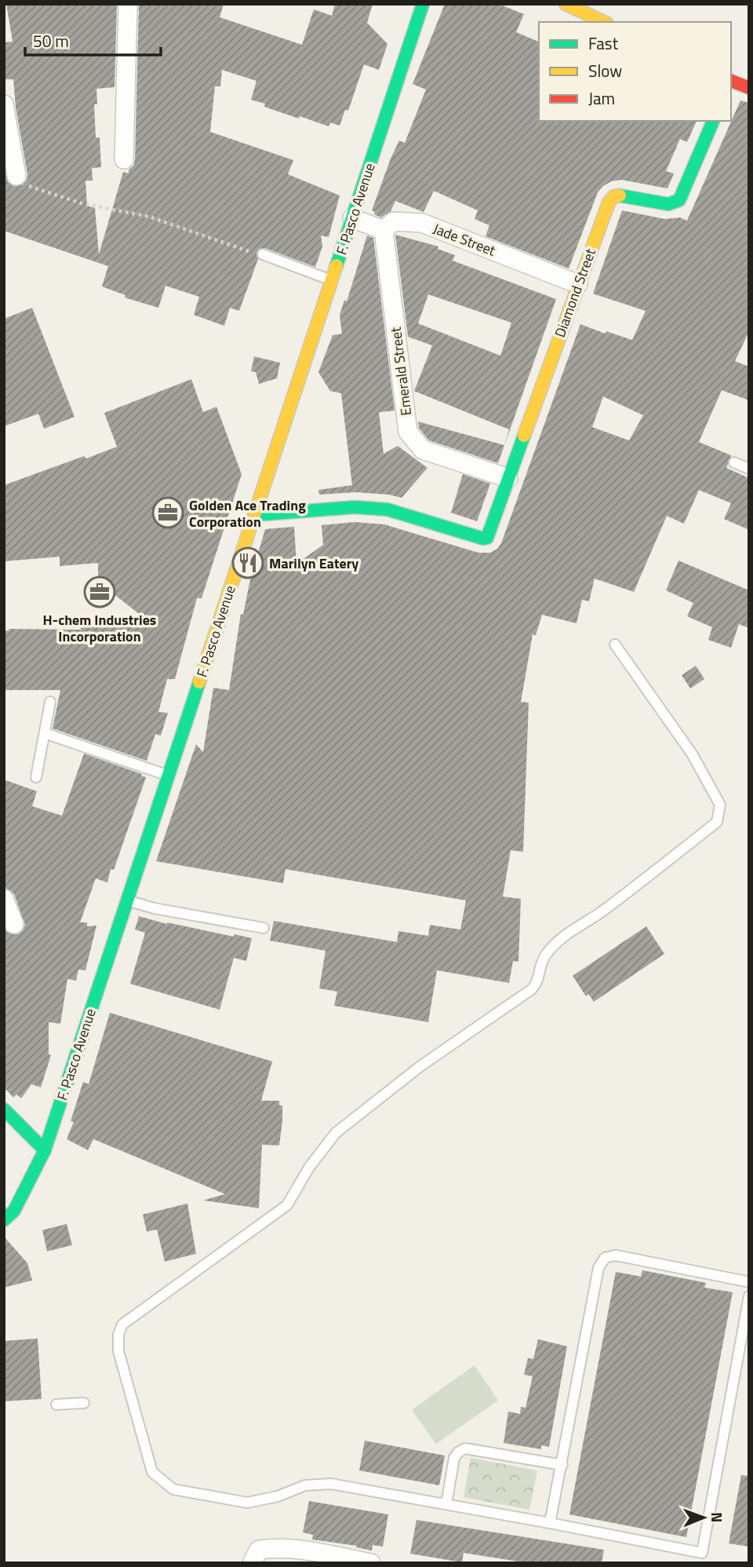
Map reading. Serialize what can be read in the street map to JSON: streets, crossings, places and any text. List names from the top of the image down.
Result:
{
  "streets": {
    "street": [
      "F. Pasco Avenue",
      "Jade Street",
      "Diamond Street",
      "Emerald Street"
    ]
  },
  "crossings": [
    ["F. Pasco Avenue", "Diamond Street"],
    ["Jade Street", "Diamond Street"],
    ["Jade Street", "Emerald Street"],
    ["Diamond Street", "Emerald Street"]
  ],
  "places": {
    "office": ["Golden Ace Trading Corporation", "H-chem Industries Incorporation"],
    "restaurant": ["Marilyn Eatery"]
  },
  "legend": ["Fast", "Slow", "Jam"],
  "scale_bar": "50 m",
  "north": "right"
}
